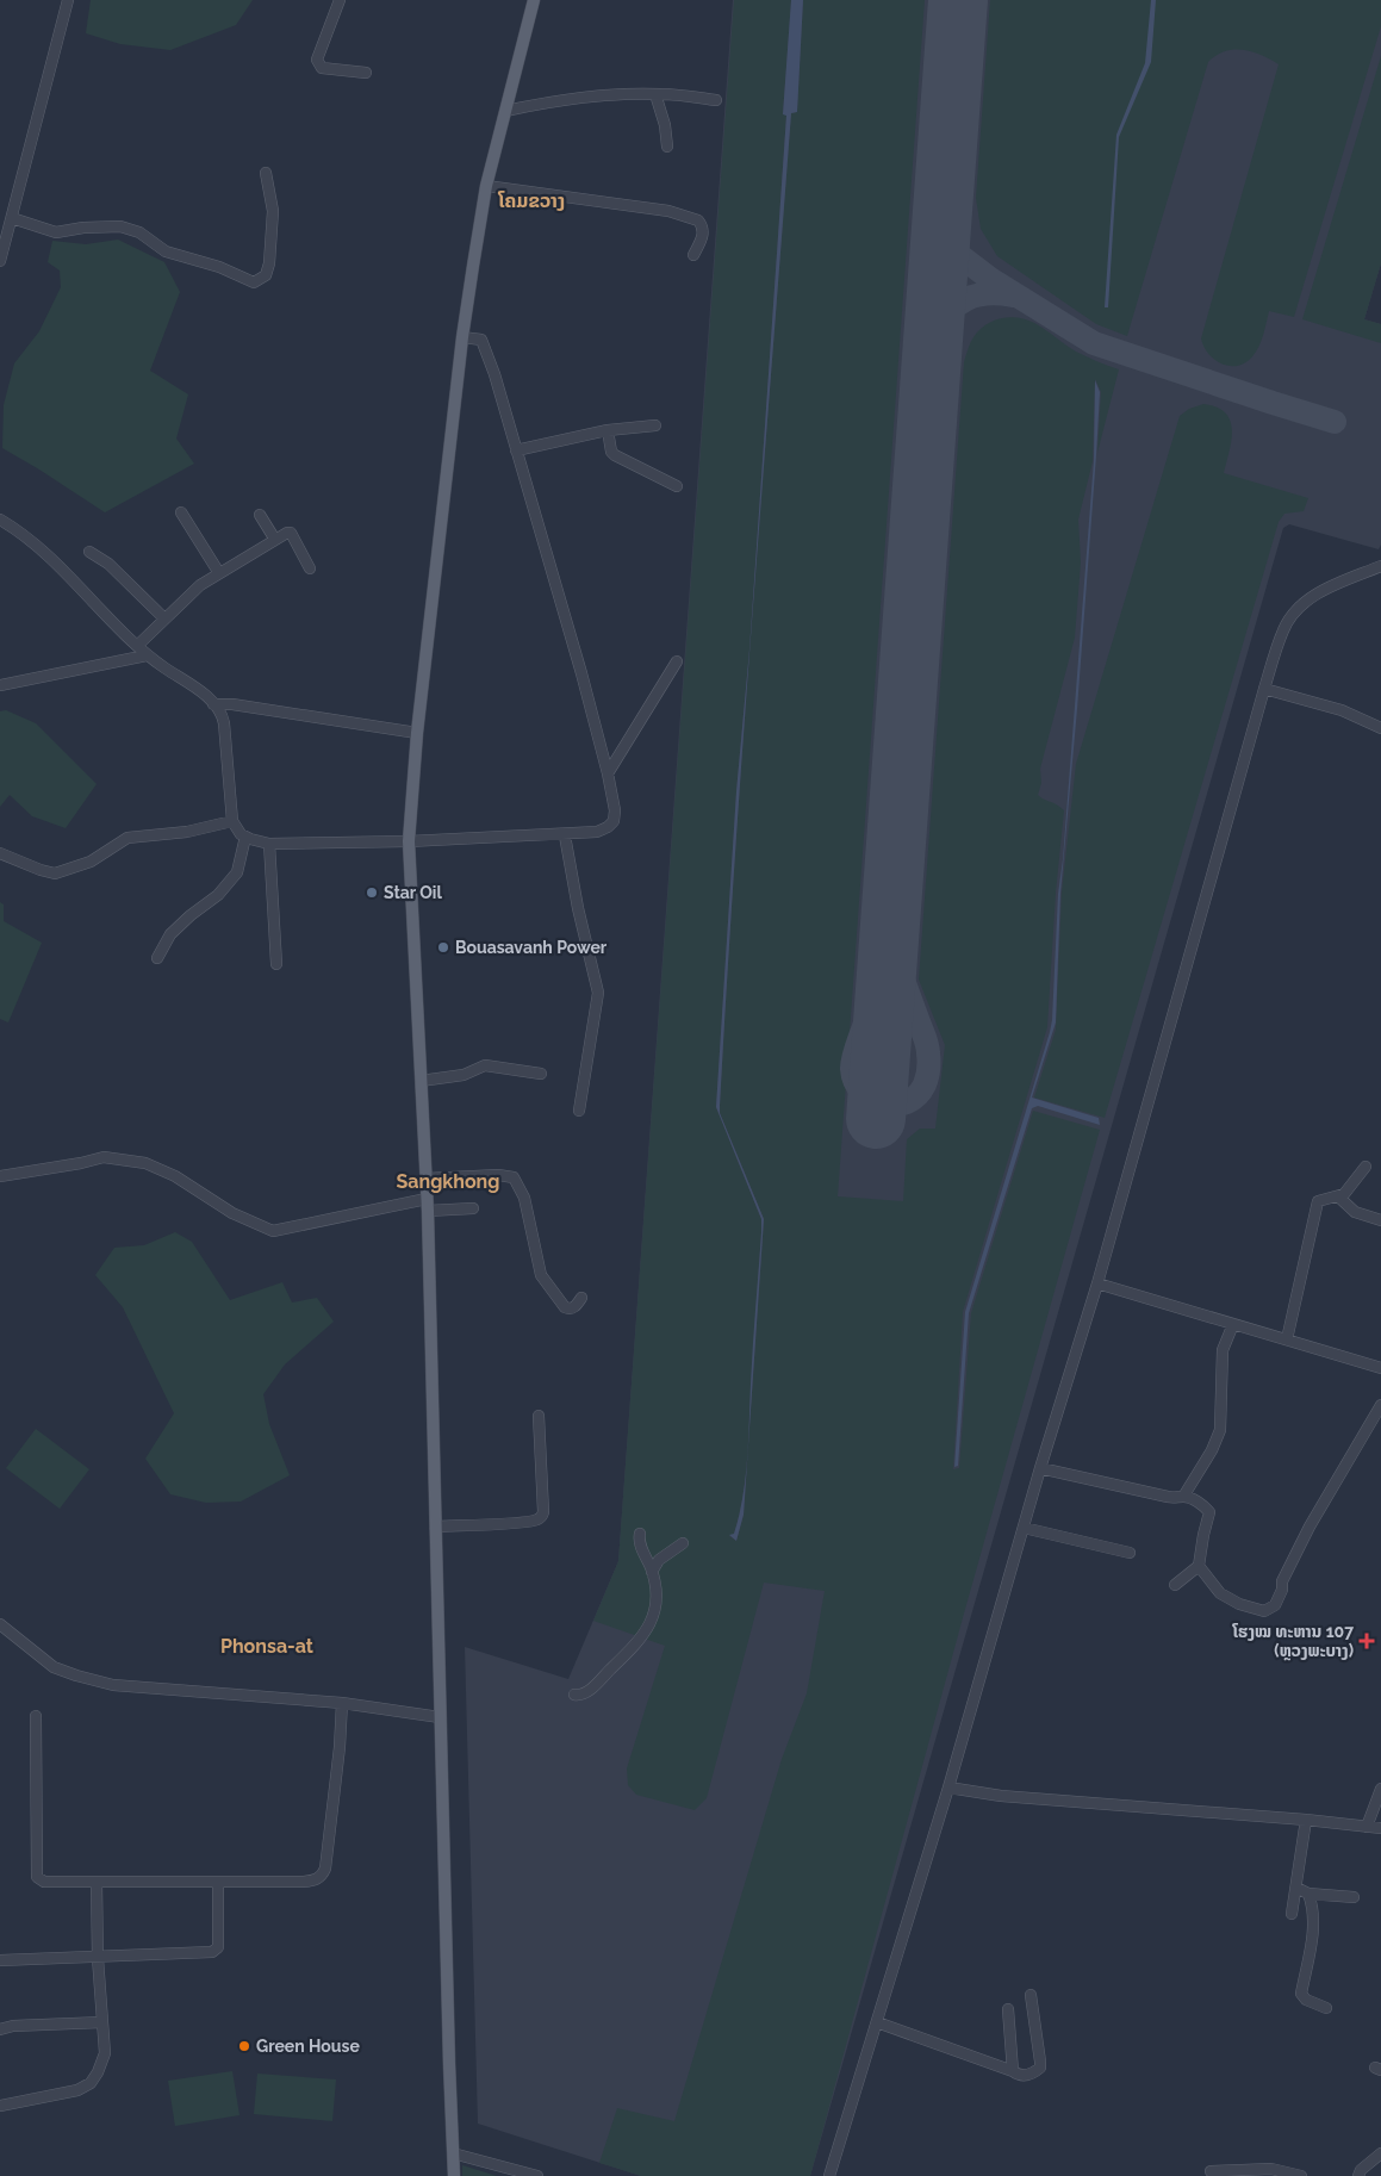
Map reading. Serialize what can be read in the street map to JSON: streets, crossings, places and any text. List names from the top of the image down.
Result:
{
  "districts": ["ໂຄມຂວາງ", "Sangkhong", "Phonsa-at"],
  "places": {
    "other": ["Star Oil", "Bouasavanh Power", "Green House"],
    "health": ["ໂຮງໝ ທະຫານ 107 (ຫຼວງພະບາງ)"]
  }
}
